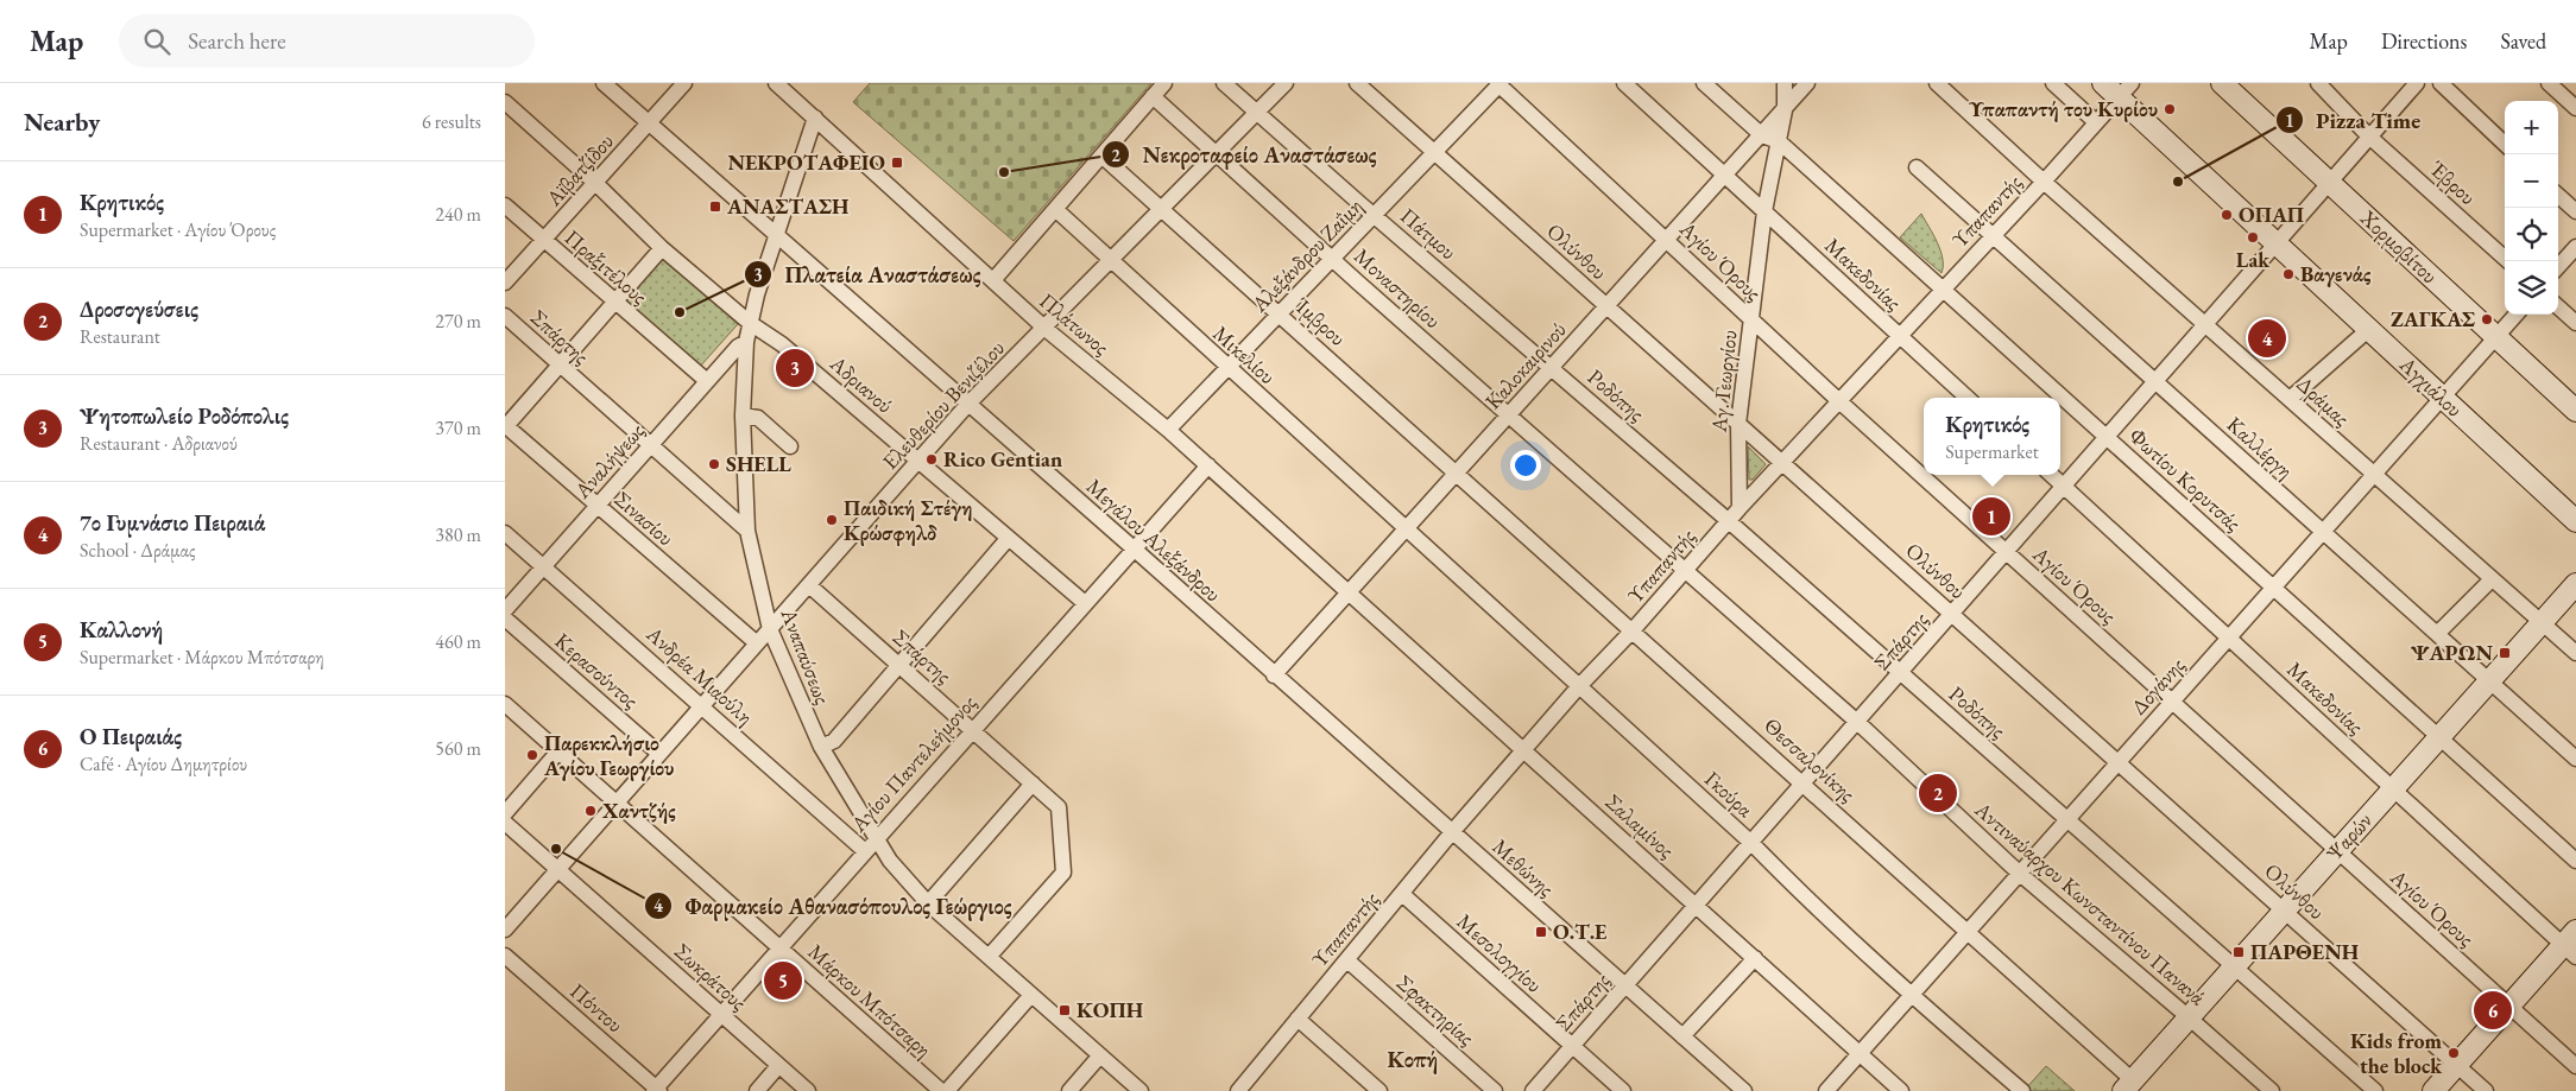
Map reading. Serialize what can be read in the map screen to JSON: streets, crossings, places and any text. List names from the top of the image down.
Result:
{
  "streets": {
    "main road": ["Χορμοβίτου", "Αγχιάλου", "Ψαρών"],
    "street": [
      "Αϊβατζίδου",
      "Έβρου",
      "Υπαπαντής",
      "Πάτμου",
      "Ολύνθου",
      "Αλεξάνδρου Ζαΐμη",
      "Αγίου Όρους",
      "Πραξιτέλους",
      "Μακεδονίας",
      "Μοναστηρίου",
      "Ίμβρου",
      "Πλάτωνος",
      "Σπάρτης",
      "Μικελίου",
      "Καλοκαιρινού",
      "Αγ. Γεωργίου",
      "Αδριανού",
      "Ροδόπης",
      "Δράμας",
      "Ελευθερίου Βενιζέλου",
      "Καλλέργη",
      "Αναλήψεως",
      "Φωτίου Κορυτσάς",
      "Σινασίου",
      "Μεγάλου Αλεξάνδρου",
      "Αναπαύσεως",
      "Κερασούντος",
      "Ανδρέα Μιαούλη",
      "Δογάνης",
      "Θεσσαλονίκης",
      "Αγίου Παντελεήμονος",
      "Γκούρα",
      "Σαλαμίνος",
      "Μεθώνης",
      "Αντιναύαρχου Κωνσταντίνου Πανανά",
      "Μεσολογγίου",
      "Σωκράτους",
      "Μάρκου Μπότσαρη",
      "Πόντου",
      "Σφακτηρίας"
    ]
  },
  "crossings": [
    ["Αϊβατζίδου", "Πραξιτέλους"],
    ["Αϊβατζίδου", "Αδριανού"],
    ["Αϊβατζίδου", "Μεγάλου Αλεξάνδρου"],
    ["Έβρου", "Σπάρτης"],
    ["Υπαπαντής", "Ολύνθου"],
    ["Υπαπαντής", "Αγίου Όρους"],
    ["Υπαπαντής", "Μακεδονίας"],
    ["Υπαπαντής", "Αγ. Γεωργίου"],
    ["Υπαπαντής", "Αγχιάλου"],
    ["Υπαπαντής", "Ροδόπης"],
    ["Υπαπαντής", "Δράμας"],
    ["Υπαπαντής", "Καλλέργη"],
    ["Υπαπαντής", "Φωτίου Κορυτσάς"],
    ["Υπαπαντής", "Θεσσαλονίκης"],
    ["Υπαπαντής", "Γκούρα"],
    ["Υπαπαντής", "Σαλαμίνος"],
    ["Υπαπαντής", "Μεθώνης"],
    ["Υπαπαντής", "Αντιναύαρχου Κωνσταντίνου Πανανά"],
    ["Υπαπαντής", "Μεσολογγίου"],
    ["Υπαπαντής", "Σφακτηρίας"],
    ["Πάτμου", "Αλεξάνδρου Ζαΐμη"],
    ["Πάτμου", "Καλοκαιρινού"],
    ["Πάτμου", "Ροδόπης"],
    ["Πάτμου", "Ελευθερίου Βενιζέλου"],
    ["Χορμοβίτου", "Σπάρτης"],
    ["Χορμοβίτου", "Δογάνης"],
    ["Ολύνθου", "Αλεξάνδρου Ζαΐμη"],
    ["Ολύνθου", "Σπάρτης"],
    ["Ολύνθου", "Καλοκαιρινού"],
    ["Ολύνθου", "Αγ. Γεωργίου"],
    ["Ολύνθου", "Δογάνης"],
    ["Ολύνθου", "Ψαρών"],
    ["Αλεξάνδρου Ζαΐμη", "Αγίου Όρους"],
    ["Αλεξάνδρου Ζαΐμη", "Μοναστηρίου"],
    ["Αλεξάνδρου Ζαΐμη", "Ίμβρου"],
    ["Αλεξάνδρου Ζαΐμη", "Πλάτωνος"],
    ["Αλεξάνδρου Ζαΐμη", "Μικελίου"],
    ["Αγίου Όρους", "Σπάρτης"],
    ["Αγίου Όρους", "Καλοκαιρινού"],
    ["Αγίου Όρους", "Αγ. Γεωργίου"],
    ["Αγίου Όρους", "Δογάνης"],
    ["Αγίου Όρους", "Ψαρών"],
    ["Πραξιτέλους", "Αναλήψεως"],
    ["Μακεδονίας", "Σπάρτης"],
    ["Μακεδονίας", "Καλοκαιρινού"],
    ["Μακεδονίας", "Αγ. Γεωργίου"],
    ["Μακεδονίας", "Δογάνης"],
    ["Μακεδονίας", "Ψαρών"],
    ["Μοναστηρίου", "Καλοκαιρινού"],
    ["Μοναστηρίου", "Ελευθερίου Βενιζέλου"],
    ["Μοναστηρίου", "Αντιναύαρχου Κωνσταντίνου Πανανά"],
    ["Ίμβρου", "Καλοκαιρινού"],
    ["Ίμβρου", "Ελευθερίου Βενιζέλου"],
    ["Ίμβρου", "Θεσσαλονίκης"],
    ["Πλάτωνος", "Καλοκαιρινού"],
    ["Πλάτωνος", "Ελευθερίου Βενιζέλου"],
    ["Πλάτωνος", "Αναπαύσεως"],
    ["Πλάτωνος", "Αγίου Παντελεήμονος"],
    ["Πλάτωνος", "Σαλαμίνος"],
    ["Σπάρτης", "Αγχιάλου"],
    ["Σπάρτης", "Ροδόπης"],
    ["Σπάρτης", "Δράμας"],
    ["Σπάρτης", "Ελευθερίου Βενιζέλου"],
    ["Σπάρτης", "Καλλέργη"],
    ["Σπάρτης", "Αναλήψεως"],
    ["Σπάρτης", "Φωτίου Κορυτσάς"],
    ["Σπάρτης", "Αναπαύσεως"],
    ["Σπάρτης", "Θεσσαλονίκης"],
    ["Σπάρτης", "Αγίου Παντελεήμονος"],
    ["Σπάρτης", "Γκούρα"],
    ["Σπάρτης", "Σαλαμίνος"],
    ["Σπάρτης", "Μεθώνης"],
    ["Σπάρτης", "Αντιναύαρχου Κωνσταντίνου Πανανά"],
    ["Σπάρτης", "Μεσολογγίου"],
    ["Μικελίου", "Καλοκαιρινού"],
    ["Μικελίου", "Ελευθερίου Βενιζέλου"],
    ["Μικελίου", "Γκούρα"],
    ["Καλοκαιρινού", "Αγ. Γεωργίου"],
    ["Καλοκαιρινού", "Ροδόπης"],
    ["Καλοκαιρινού", "Φωτίου Κορυτσάς"],
    ["Καλοκαιρινού", "Μεγάλου Αλεξάνδρου"],
    ["Καλοκαιρινού", "Θεσσαλονίκης"],
    ["Καλοκαιρινού", "Γκούρα"],
    ["Καλοκαιρινού", "Σαλαμίνος"],
    ["Καλοκαιρινού", "Μεθώνης"],
    ["Καλοκαιρινού", "Αντιναύαρχου Κωνσταντίνου Πανανά"],
    ["Αγ. Γεωργίου", "Φωτίου Κορυτσάς"],
    ["Αδριανού", "Ελευθερίου Βενιζέλου"],
    ["Αδριανού", "Αναπαύσεως"],
    ["Αδριανού", "Αγίου Παντελεήμονος"],
    ["Αγχιάλου", "Δογάνης"],
    ["Ροδόπης", "Δογάνης"],
    ["Ροδόπης", "Ψαρών"],
    ["Δράμας", "Δογάνης"],
    ["Δράμας", "Ψαρών"],
    ["Ελευθερίου Βενιζέλου", "Σινασίου"],
    ["Ελευθερίου Βενιζέλου", "Μεγάλου Αλεξάνδρου"],
    ["Ελευθερίου Βενιζέλου", "Αναπαύσεως"],
    ["Ελευθερίου Βενιζέλου", "Κερασούντος"],
    ["Ελευθερίου Βενιζέλου", "Ανδρέα Μιαούλη"],
    ["Ελευθερίου Βενιζέλου", "Σωκράτους"],
    ["Ελευθερίου Βενιζέλου", "Μάρκου Μπότσαρη"],
    ["Καλλέργη", "Δογάνης"],
    ["Καλλέργη", "Ψαρών"],
    ["Αναλήψεως", "Σινασίου"],
    ["Αναλήψεως", "Αναπαύσεως"],
    ["Αναλήψεως", "Ανδρέα Μιαούλη"],
    ["Φωτίου Κορυτσάς", "Δογάνης"],
    ["Φωτίου Κορυτσάς", "Ψαρών"],
    ["Μεγάλου Αλεξάνδρου", "Αναπαύσεως"],
    ["Μεγάλου Αλεξάνδρου", "Αγίου Παντελεήμονος"],
    ["Μεγάλου Αλεξάνδρου", "Μεθώνης"],
    ["Αναπαύσεως", "Αγίου Παντελεήμονος"],
    ["Ανδρέα Μιαούλη", "Αγίου Παντελεήμονος"],
    ["Δογάνης", "Θεσσαλονίκης"],
    ["Δογάνης", "Γκούρα"],
    ["Δογάνης", "Σαλαμίνος"],
    ["Δογάνης", "Αντιναύαρχου Κωνσταντίνου Πανανά"],
    ["Θεσσαλονίκης", "Ψαρών"],
    ["Αγίου Παντελεήμονος", "Σωκράτους"],
    ["Αγίου Παντελεήμονος", "Μάρκου Μπότσαρη"],
    ["Αγίου Παντελεήμονος", "Πόντου"],
    ["Ψαρών", "Αντιναύαρχου Κωνσταντίνου Πανανά"]
  ],
  "districts": ["Κοπή"],
  "places": {
    "other": [
      "Υπαπαντή του Κυρίου",
      "Νεκροταφείο Αναστάσεως",
      "Pizza Time",
      "ΟΠΑΠ",
      "Lak",
      "Βαγενάς",
      "Πλατεία Αναστάσεως",
      "ΖΑΓΚΑΣ",
      "Rico Gentian",
      "SHELL",
      "Παιδική Στέγη Κρώσφηλδ",
      "Παρεκκλήσιο Αγίου Γεωργίου",
      "Χαντζής",
      "Φαρμακείο Αθανασόπουλος Γεώργιος",
      "Kids from the block"
    ],
    "transit": [
      "ΝΕΚΡΟΤΑΦΕΙΟ",
      "ΑΝΑΣΤΑΣΗ",
      "ΨΑΡΩΝ",
      "Ο.Τ.Ε",
      "ΠΑΡΘΕΝΗ",
      "ΚΟΠΗ"
    ]
  },
  "page": {
    "header": "Map",
    "search": "Search here",
    "nav": ["Map", "Directions", "Saved"],
    "heading": ["Nearby", "6 results"],
    "map_buttons": ["+", "−"],
    "list": [
      {
        "mark": "1",
        "name": "Κρητικός",
        "note": "Supermarket · Αγίου Όρους",
        "value": "240 m"
      },
      {
        "mark": "2",
        "name": "Δροσογεύσεις",
        "note": "Restaurant",
        "value": "270 m"
      },
      {
        "mark": "3",
        "name": "Ψητοπωλείο Ροδόπολις",
        "note": "Restaurant · Αδριανού",
        "value": "370 m"
      },
      {
        "mark": "4",
        "name": "7ο Γυμνάσιο Πειραιά",
        "note": "School · Δράμας",
        "value": "380 m"
      },
      {
        "mark": "5",
        "name": "Καλλονή",
        "note": "Supermarket · Μάρκου Μπότσαρη",
        "value": "460 m"
      },
      {
        "mark": "6",
        "name": "Ο Πειραιάς",
        "note": "Café · Αγίου Δημητρίου",
        "value": "560 m"
      }
    ],
    "pins": [
      "4",
      "3",
      "1",
      "2",
      "5",
      "6"
    ],
    "popup": ["Κρητικός", "Supermarket"]
  }
}
